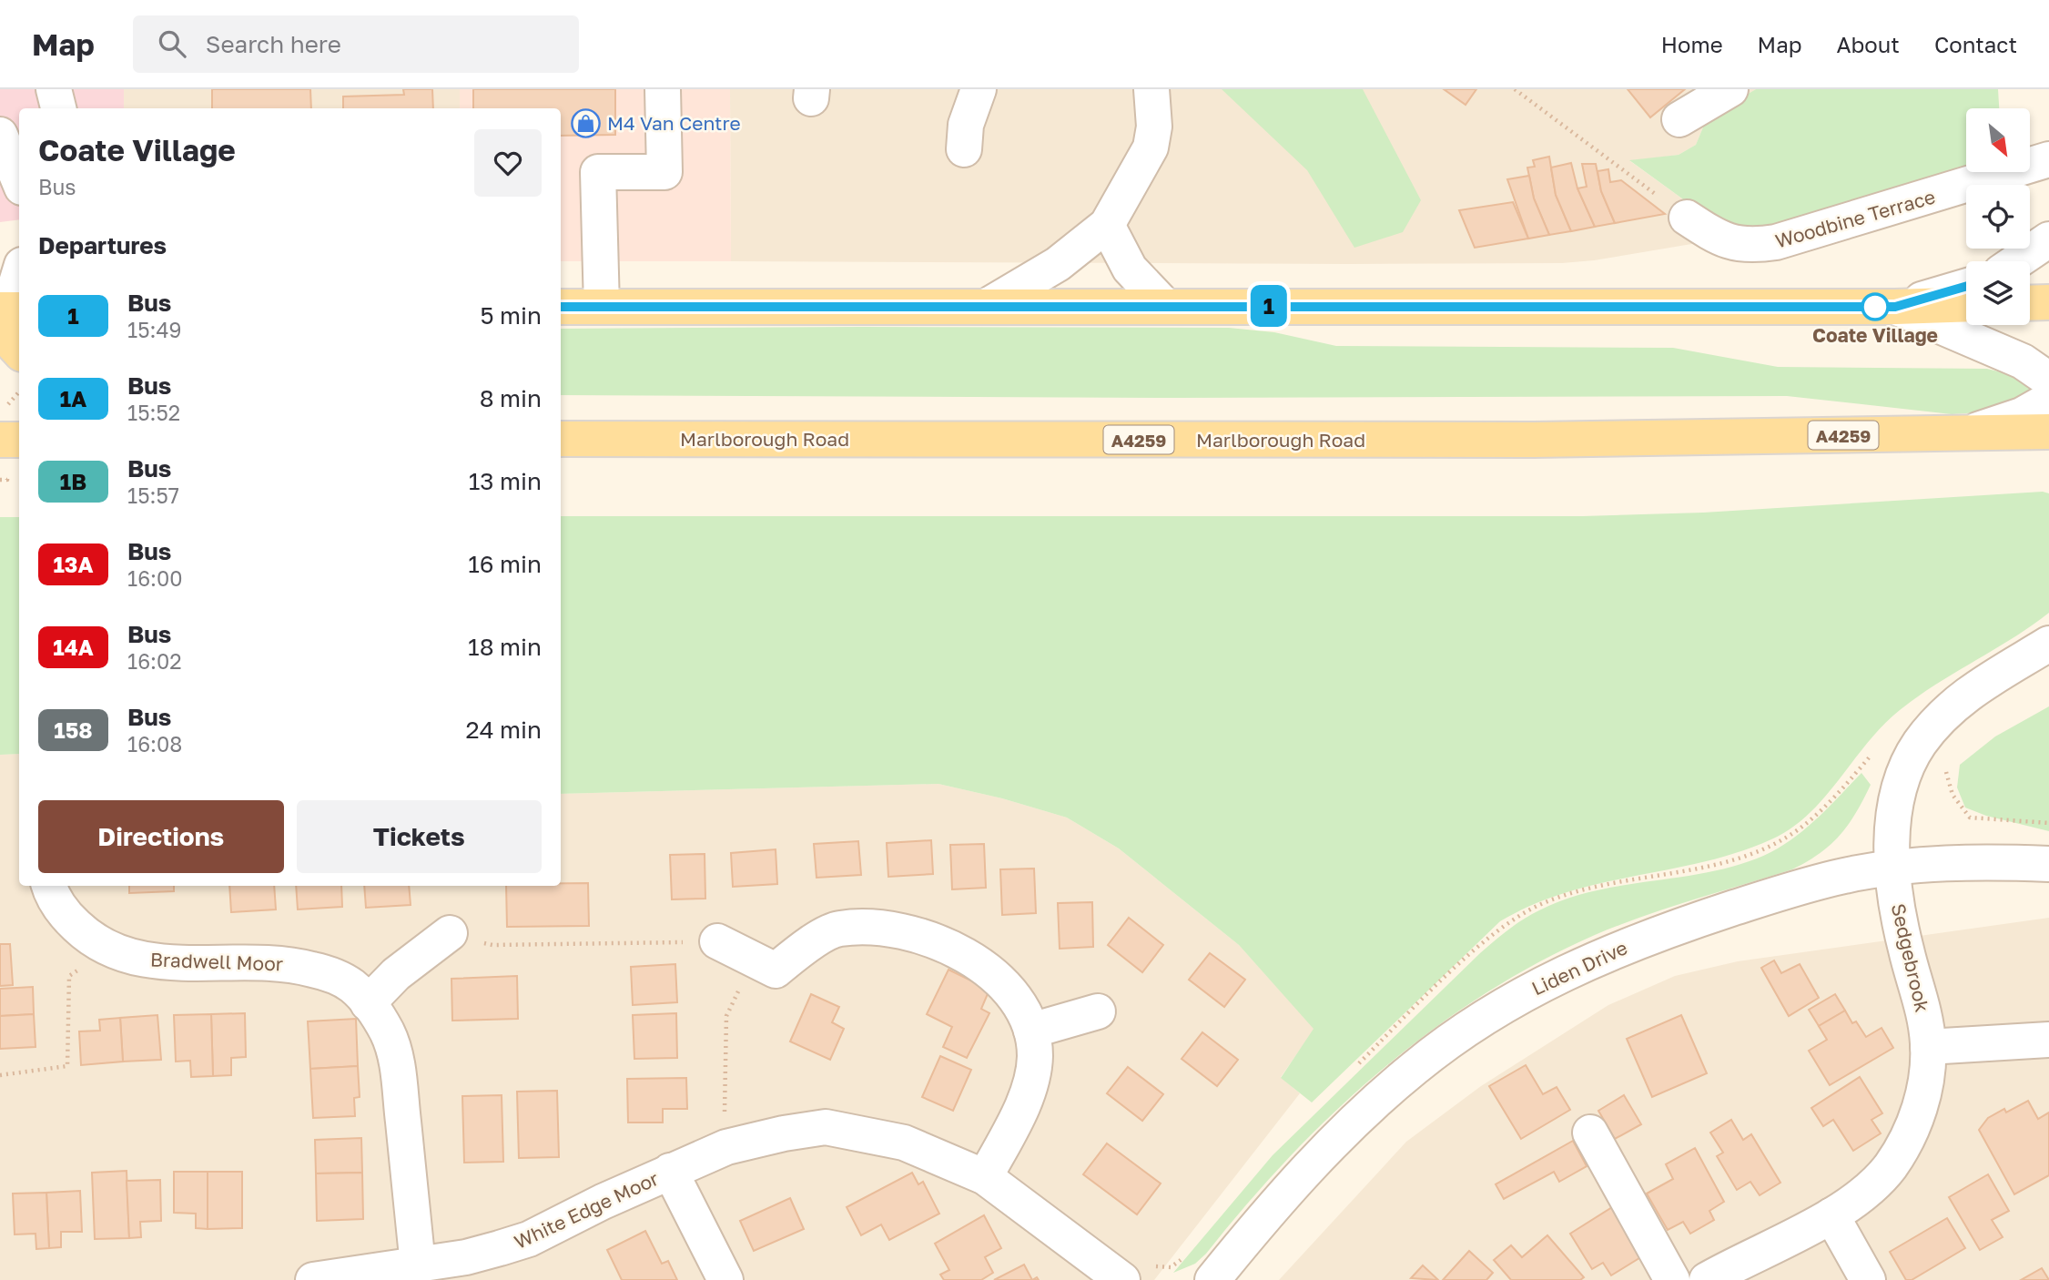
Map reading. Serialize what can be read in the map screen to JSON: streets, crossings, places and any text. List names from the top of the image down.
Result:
{
  "streets": {
    "main road": ["A4259", "Marlborough Road"],
    "street": [
      "Woodbine Terrace",
      "Sedgebrook",
      "Bradwell Moor",
      "Liden Drive",
      "White Edge Moor"
    ]
  },
  "crossings": [
    ["Sedgebrook", "Liden Drive"],
    ["Bradwell Moor", "White Edge Moor"]
  ],
  "places": {
    "shop": ["M4 Van Centre"],
    "other": ["Coate Village"]
  },
  "lines": ["bus line 1"],
  "north": "bottom right",
  "page": {
    "header": "Map",
    "search": "Search here",
    "nav": [
      "Home",
      "Map",
      "About",
      "Contact"
    ],
    "on_map": "1",
    "heading": [
      ["Coate Village", "Bus"],
      "Departures"
    ],
    "list": [
      {
        "mark": "1",
        "name": "Bus",
        "note": "15:49",
        "value": "5 min"
      },
      {
        "mark": "1A",
        "name": "Bus",
        "note": "15:52",
        "value": "8 min"
      },
      {
        "mark": "1B",
        "name": "Bus",
        "note": "15:57",
        "value": "13 min"
      },
      {
        "mark": "13A",
        "name": "Bus",
        "note": "16:00",
        "value": "16 min"
      },
      {
        "mark": "14A",
        "name": "Bus",
        "note": "16:02",
        "value": "18 min"
      },
      {
        "mark": "158",
        "name": "Bus",
        "note": "16:08",
        "value": "24 min"
      }
    ],
    "buttons": ["Directions", "Tickets"]
  }
}
